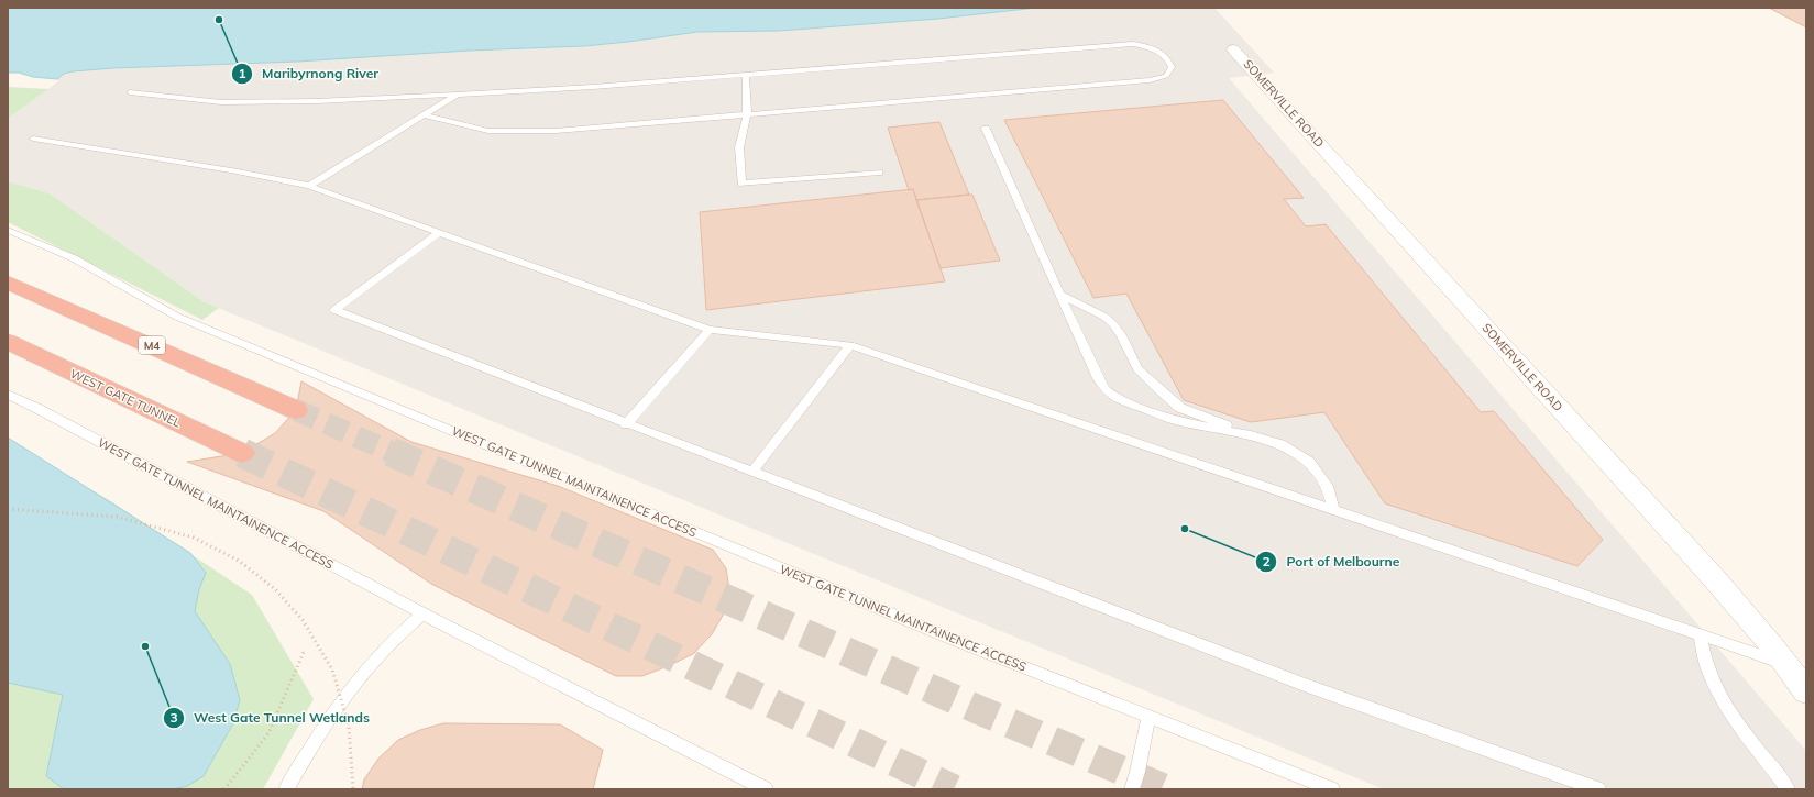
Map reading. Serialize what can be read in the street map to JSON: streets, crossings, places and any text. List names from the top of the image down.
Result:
{
  "streets": {
    "highway": ["M4", "WEST GATE TUNNEL"],
    "street": ["SOMERVILLE ROAD"],
    "lane": ["WEST GATE TUNNEL MAINTAINENCE ACCESS"]
  },
  "places": ["Maribyrnong River", "Port of Melbourne", "West Gate Tunnel Wetlands"]
}
